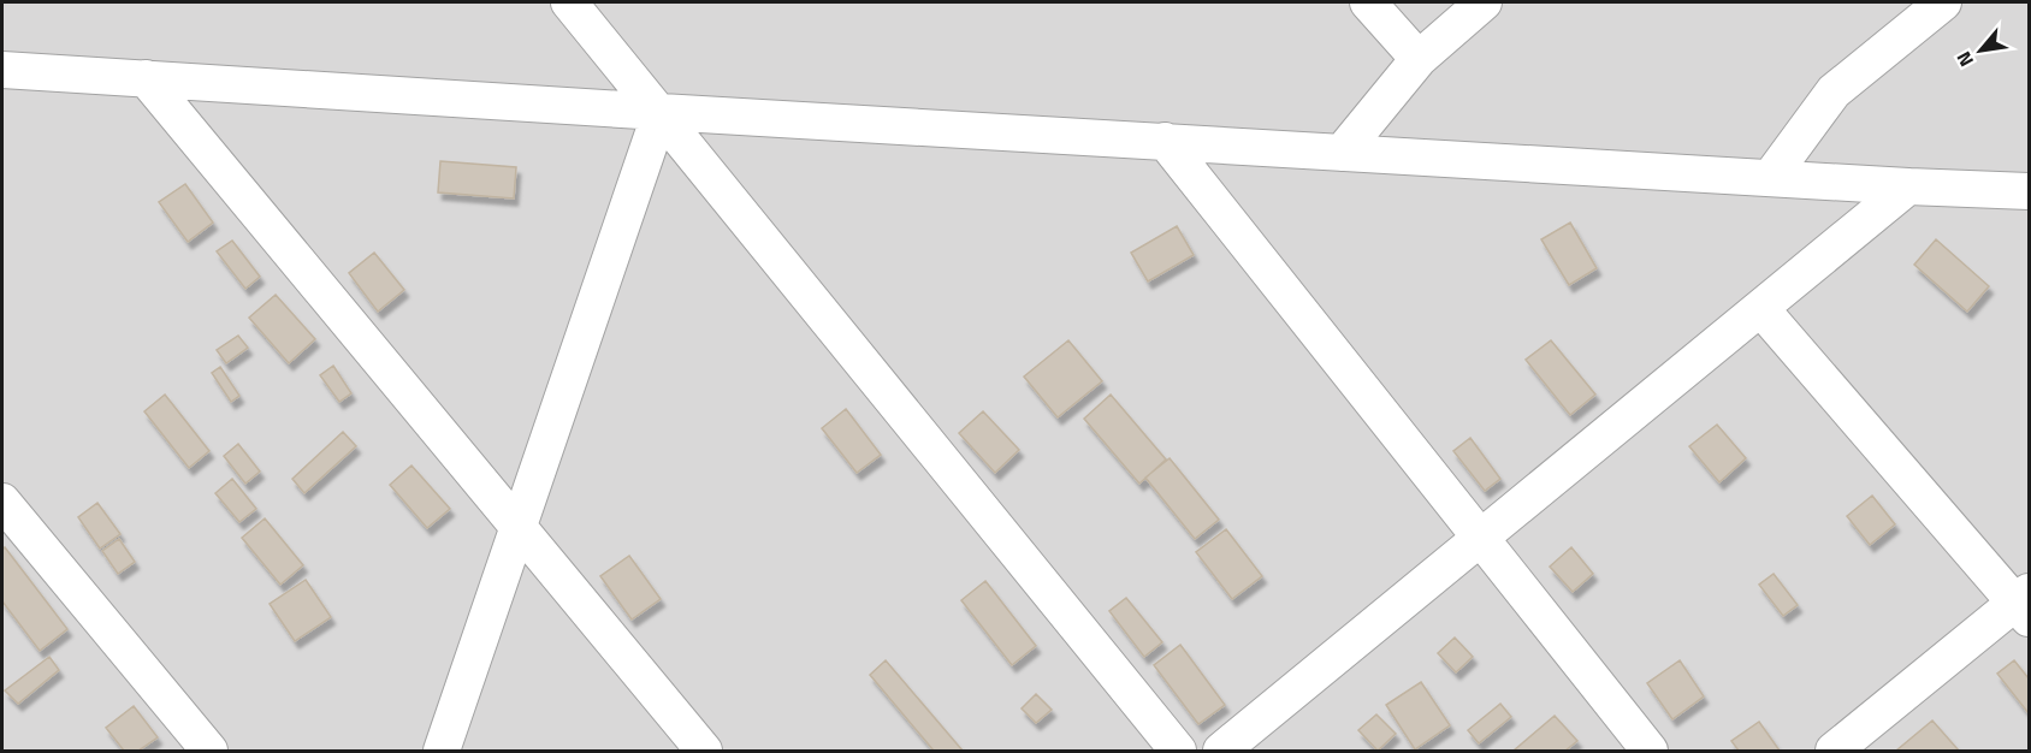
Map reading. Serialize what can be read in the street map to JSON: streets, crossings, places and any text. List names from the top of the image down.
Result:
{
  "north": "bottom left"
}
